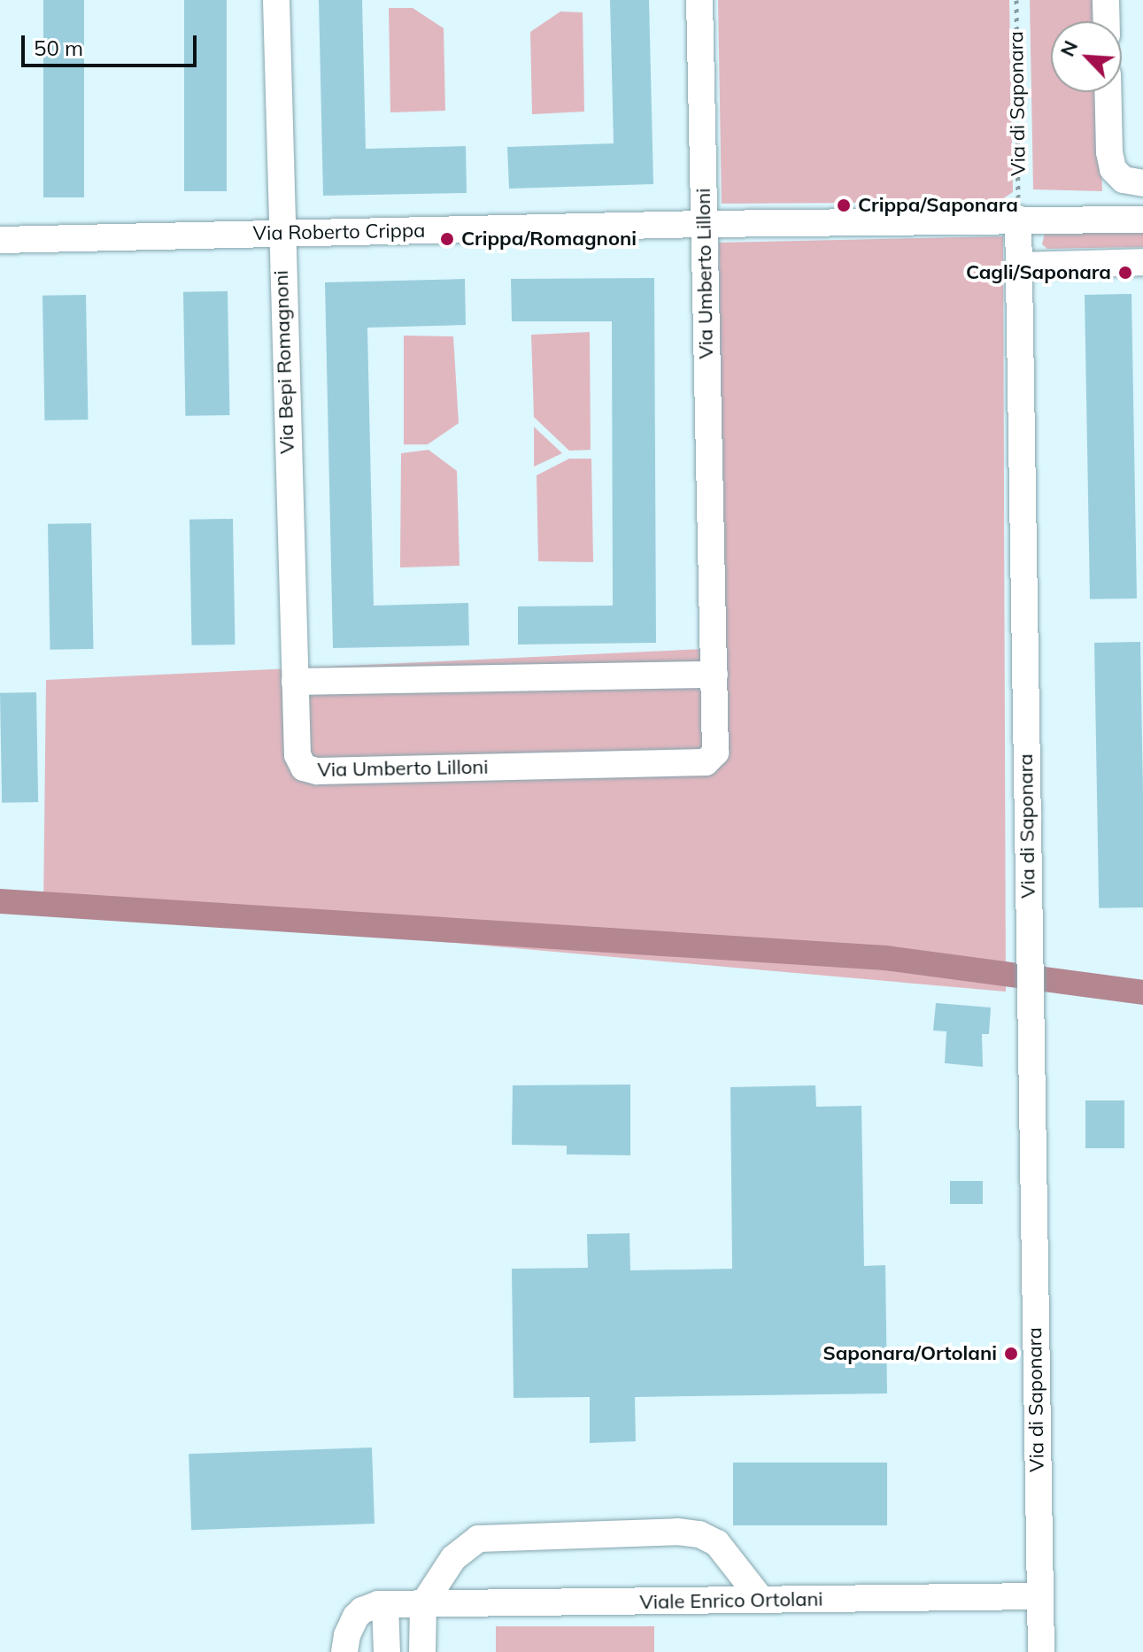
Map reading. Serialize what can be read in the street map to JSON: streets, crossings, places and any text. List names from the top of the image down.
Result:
{
  "streets": {
    "street": [
      "Via di Saponara",
      "Via Roberto Crippa",
      "Via Umberto Lilloni",
      "Via Bepi Romagnoni",
      "Viale Enrico Ortolani"
    ]
  },
  "crossings": [
    ["Via di Saponara", "Via Roberto Crippa"],
    ["Via di Saponara", "Viale Enrico Ortolani"],
    ["Via Roberto Crippa", "Via Umberto Lilloni"],
    ["Via Roberto Crippa", "Via Bepi Romagnoni"],
    ["Via Umberto Lilloni", "Via Bepi Romagnoni"]
  ],
  "places": [
    "Crippa/Saponara",
    "Crippa/Romagnoni",
    "Cagli/Saponara",
    "Saponara/Ortolani"
  ],
  "scale_bar": "50 m",
  "north": "top left"
}
